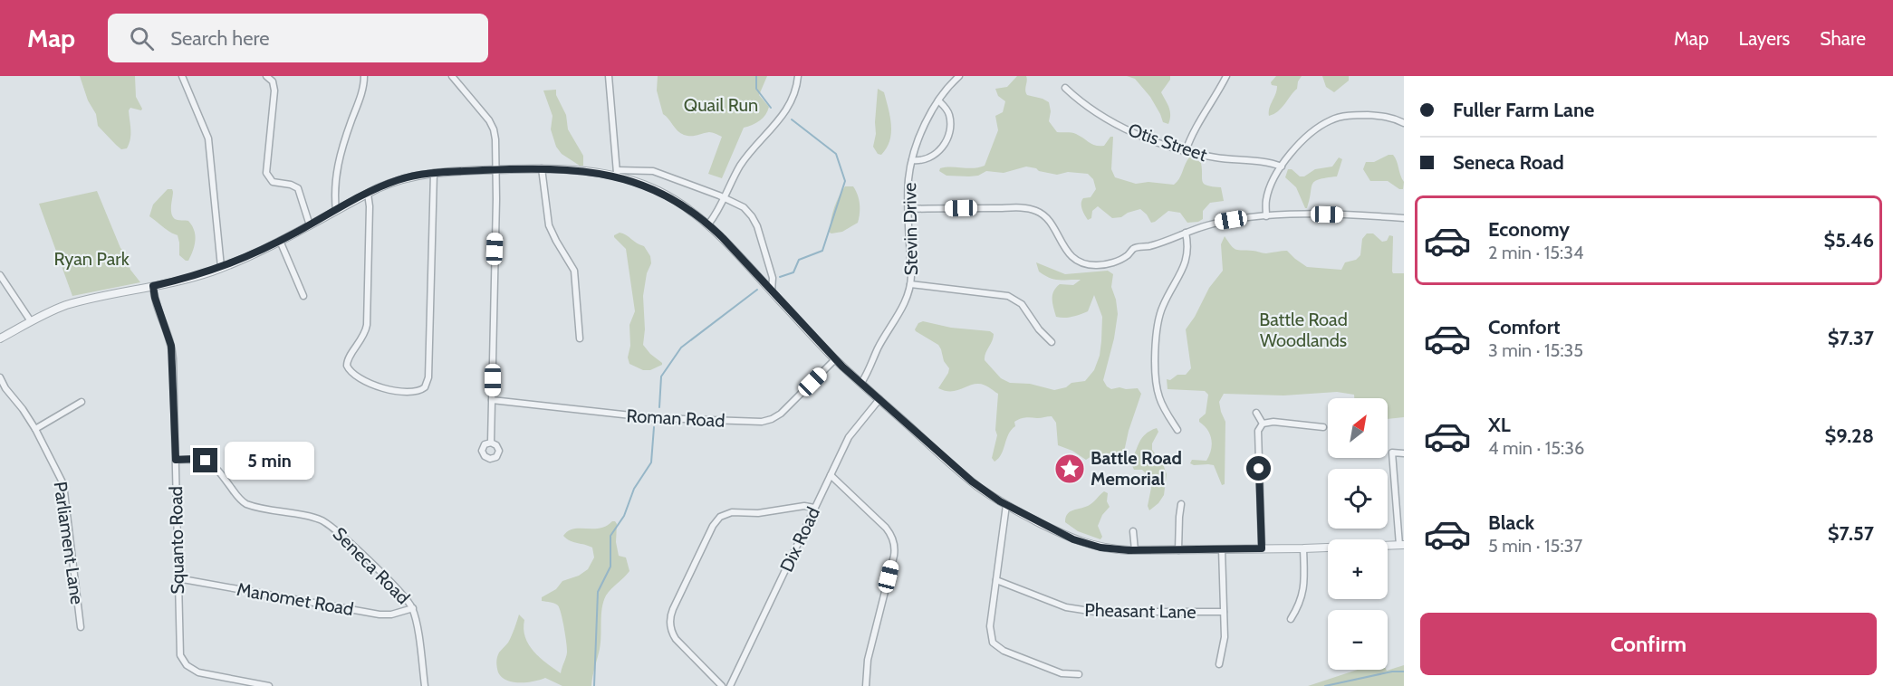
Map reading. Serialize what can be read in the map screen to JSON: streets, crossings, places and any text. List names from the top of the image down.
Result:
{
  "streets": {
    "street": [
      "Otis Street",
      "Stevin Drive",
      "Roman Road",
      "Dix Road",
      "Squanto Road",
      "Parliament Lane",
      "Seneca Road",
      "Manomet Road",
      "Pheasant Lane"
    ]
  },
  "crossings": [
    ["Squanto Road", "Seneca Road"],
    ["Squanto Road", "Manomet Road"],
    ["Seneca Road", "Manomet Road"]
  ],
  "parks": ["Quail Run", "Ryan Park", "Battle Road Woodlands"],
  "places": {
    "place": ["Battle Road Memorial"]
  },
  "north": "top right",
  "page": {
    "header": "Map",
    "search": "Search here",
    "nav": ["Map", "Layers", "Share"],
    "banner": ["Fuller Farm Lane", "Seneca Road"],
    "list": [
      {
        "name": "Economy",
        "note": "2 min · 15:34",
        "value": "$5.46"
      },
      {
        "name": "Comfort",
        "note": "3 min · 15:35",
        "value": "$7.37"
      },
      {
        "name": "XL",
        "note": "4 min · 15:36",
        "value": "$9.28"
      },
      {
        "name": "Black",
        "note": "5 min · 15:37",
        "value": "$7.57"
      }
    ],
    "map_buttons": ["+", "−"],
    "bubble": "5 min",
    "buttons": "Confirm"
  }
}
